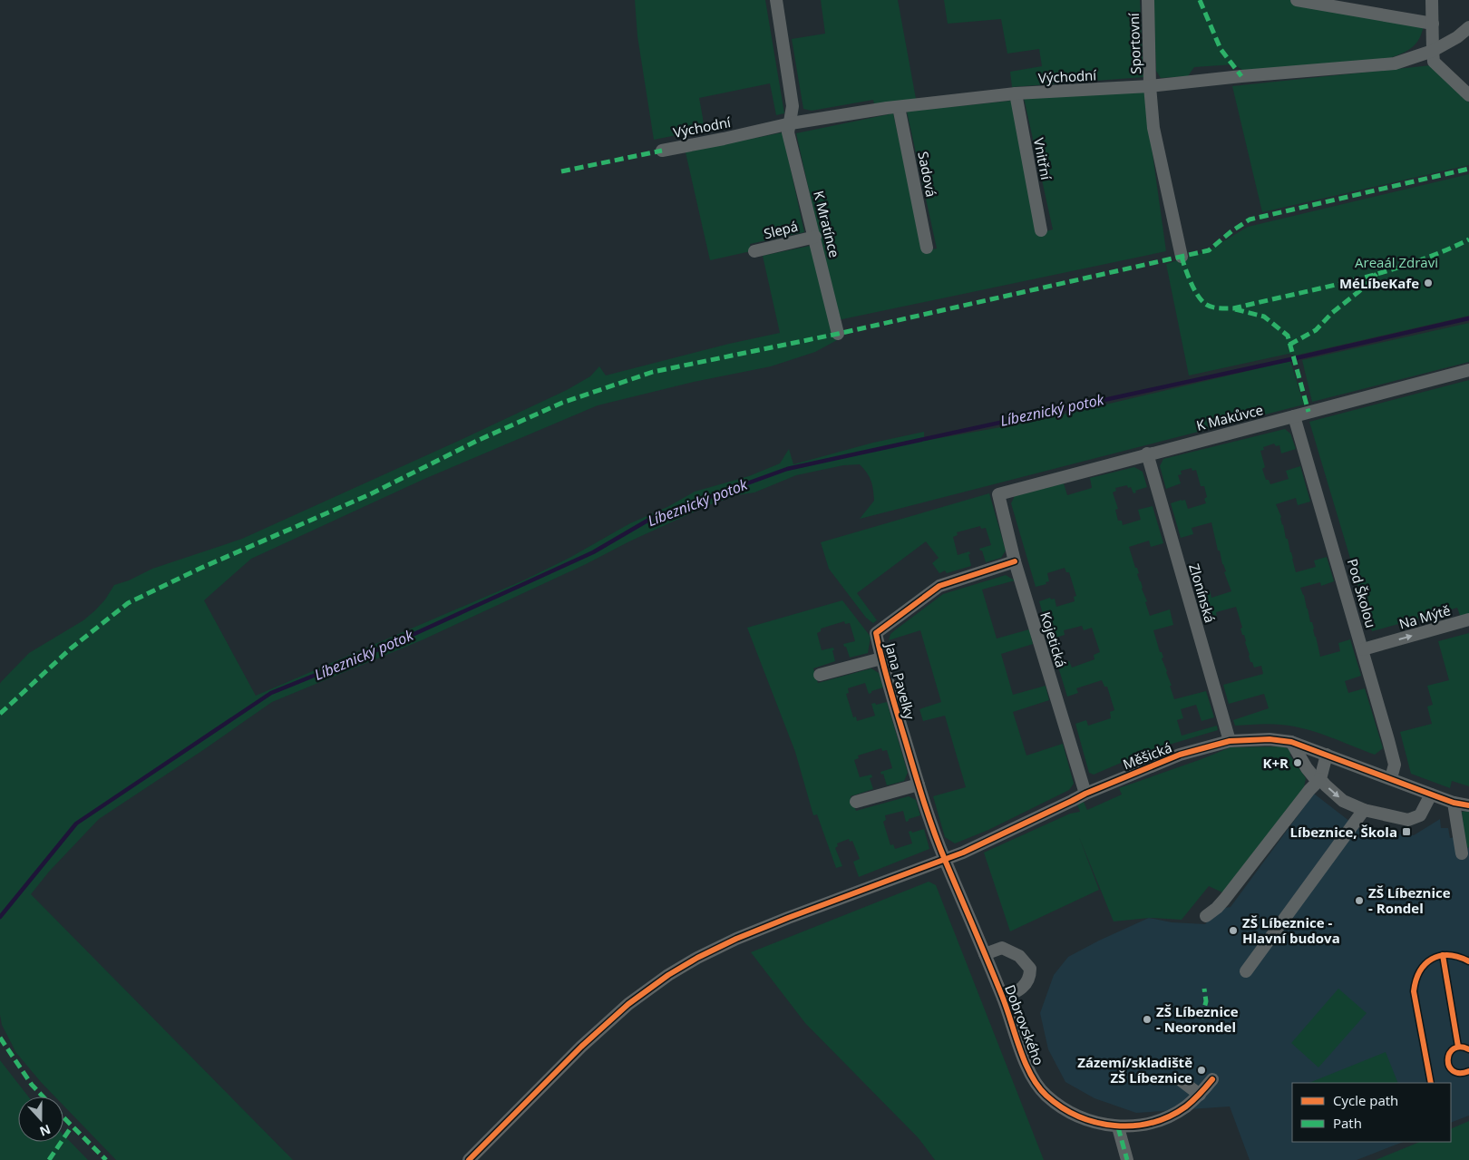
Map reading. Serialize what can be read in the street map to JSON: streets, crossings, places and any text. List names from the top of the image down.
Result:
{
  "streets": {
    "street": [
      "Sportovní",
      "Východní",
      "Vnitřní",
      "Sadová",
      "K Mratínce",
      "Slepá",
      "K Makůvce",
      "Zlonínská",
      "Pod Školou",
      "Na Mýtě",
      "Kojetická",
      "Jana Pavelky",
      "Měšická",
      "Dobrovského"
    ]
  },
  "crossings": [
    ["Sportovní", "Východní"],
    ["Východní", "Vnitřní"],
    ["Východní", "Sadová"],
    ["Východní", "K Mratínce"],
    ["K Mratínce", "Slepá"],
    ["K Makůvce", "Zlonínská"],
    ["K Makůvce", "Pod Školou"],
    ["K Makůvce", "Kojetická"],
    ["Zlonínská", "Měšická"],
    ["Pod Školou", "Na Mýtě"],
    ["Pod Školou", "Měšická"],
    ["Kojetická", "Jana Pavelky"],
    ["Kojetická", "Měšická"],
    ["Jana Pavelky", "Měšická"],
    ["Jana Pavelky", "Dobrovského"],
    ["Měšická", "Dobrovského"]
  ],
  "one_way": ["Na Mýtě"],
  "water": ["Líbeznický potok"],
  "parks": ["Areaál Zdravi"],
  "places": {
    "other": [
      "MéLíbeKafe",
      "K+R",
      "ZŠ Líbeznice - Rondel",
      "ZŠ Líbeznice - Hlavní budova",
      "ZŠ Líbeznice - Neorondel",
      "Zázemí/skladiště ZŠ Líbeznice"
    ],
    "transit": ["Líbeznice, Škola"]
  },
  "legend": ["Cycle path", "Path"],
  "north": "bottom"
}
